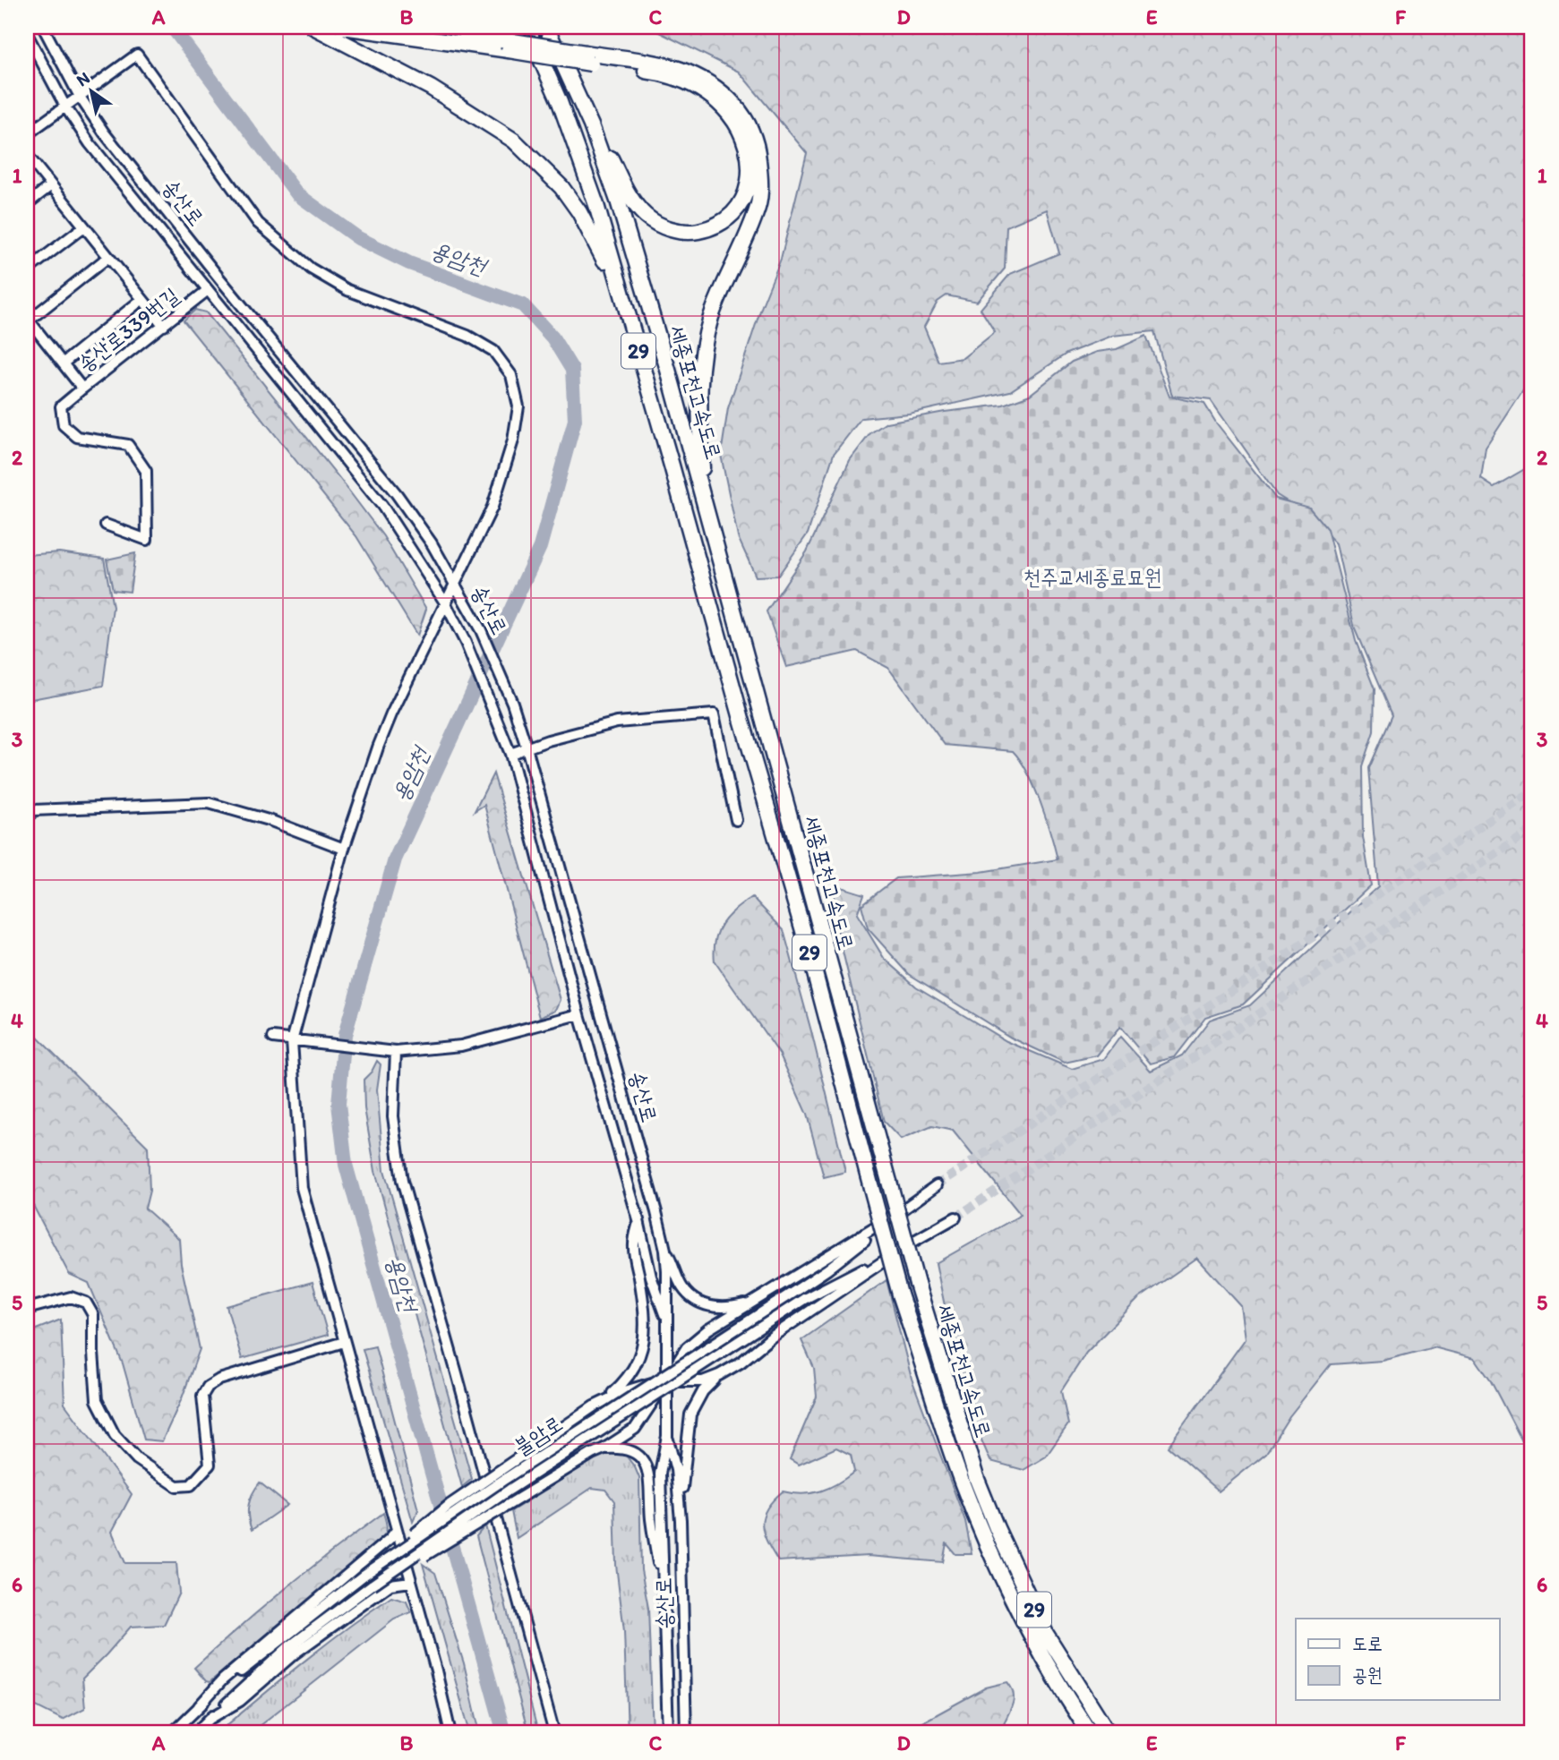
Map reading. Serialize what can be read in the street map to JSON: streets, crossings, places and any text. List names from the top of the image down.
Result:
{
  "streets": {
    "highway": ["29", "세종포천고속도로"],
    "street": ["송산로", "송산로339번길", "불암로"]
  },
  "crossings": [
    ["송산로", "송산로339번길"]
  ],
  "water": ["용암천"],
  "parks": ["천주교세종료묘원"],
  "legend": ["도로", "공원"],
  "north": "top left",
  "grid": {
    "columns": [
      "A",
      "B",
      "C",
      "D",
      "E",
      "F"
    ],
    "rows": [
      "1",
      "2",
      "3",
      "4",
      "5",
      "6"
    ]
  }
}
